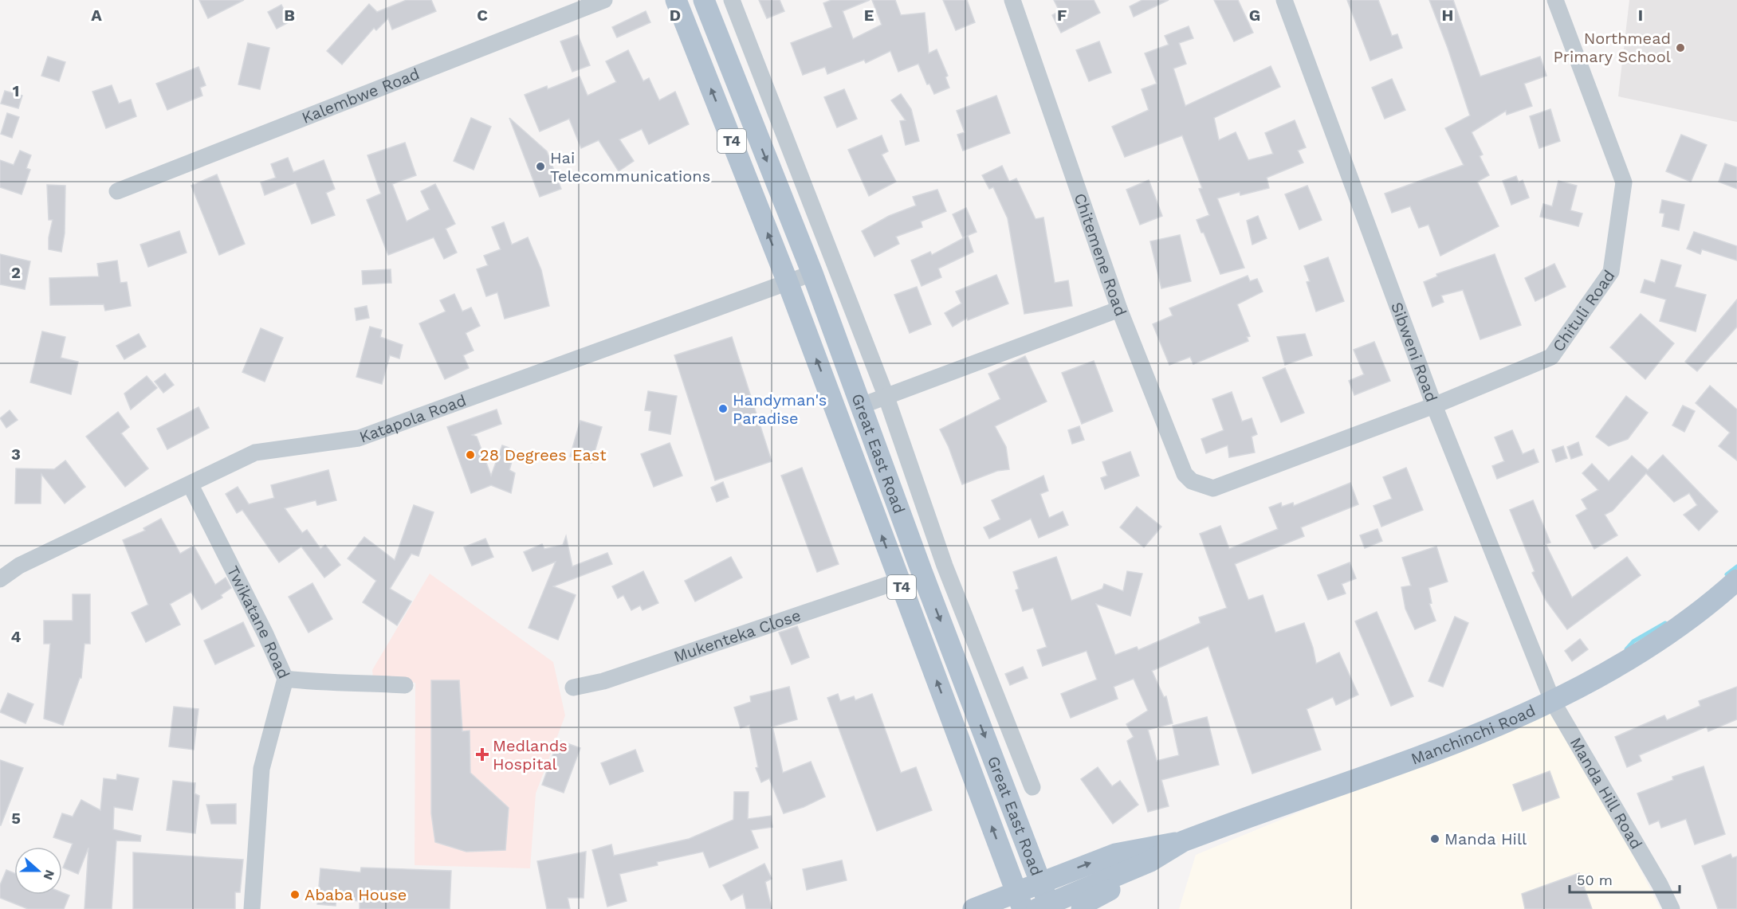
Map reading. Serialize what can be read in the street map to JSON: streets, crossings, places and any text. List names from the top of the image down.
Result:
{
  "streets": {
    "main road": ["T4", "Great East Road", "Manchinchi Road"],
    "street": [
      "Kalembwe Road",
      "Chitemene Road",
      "Chituli Road",
      "Sibweni Road",
      "Katapola Road",
      "Twikatane Road",
      "Mukenteka Close",
      "Manda Hill Road"
    ]
  },
  "crossings": [
    ["Chitemene Road", "Chituli Road"],
    ["Chituli Road", "Sibweni Road"],
    ["Sibweni Road", "Manchinchi Road"],
    ["Sibweni Road", "Manda Hill Road"],
    ["Katapola Road", "Great East Road"],
    ["Katapola Road", "Twikatane Road"],
    ["Great East Road", "Mukenteka Close"],
    ["Great East Road", "Manchinchi Road"],
    ["Manchinchi Road", "Manda Hill Road"]
  ],
  "places": {
    "other": [
      "Northmead Primary School",
      "Hai Telecommunications",
      "Handyman's Paradise",
      "28 Degrees East",
      "Manda Hill",
      "Ababa House"
    ],
    "health": ["Medlands Hospital"]
  },
  "scale_bar": "50 m",
  "north": "right",
  "grid": {
    "columns": [
      "A",
      "B",
      "C",
      "D",
      "E",
      "F",
      "G",
      "H",
      "I"
    ],
    "rows": [
      "1",
      "2",
      "3",
      "4",
      "5"
    ]
  }
}
